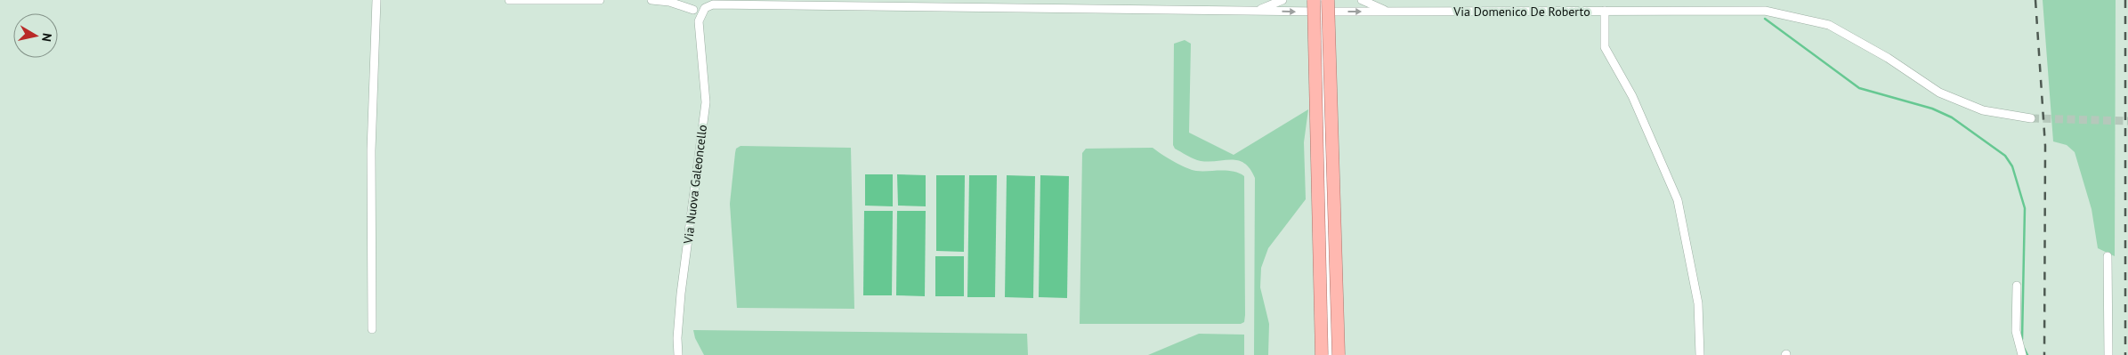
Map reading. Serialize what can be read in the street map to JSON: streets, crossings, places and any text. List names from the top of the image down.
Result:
{
  "streets": {
    "street": ["Via Domenico De Roberto", "Via Nuova Galeoncello"]
  },
  "crossings": [
    ["Via Domenico De Roberto", "Via Nuova Galeoncello"]
  ],
  "north": "right"
}
